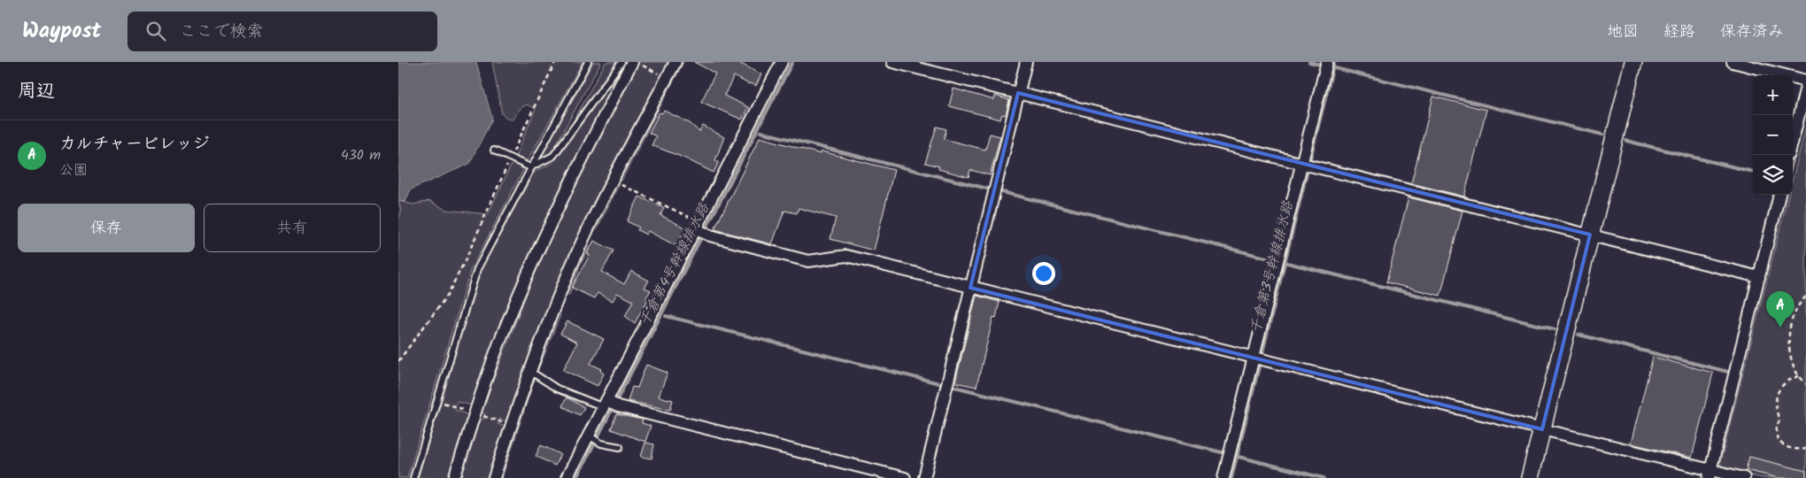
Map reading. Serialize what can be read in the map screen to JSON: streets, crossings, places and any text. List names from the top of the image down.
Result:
{
  "water": ["千倉第4号幹線排水路", "千倉第3号幹線排水路"],
  "page": {
    "header": "Waypost",
    "search": "ここで検索",
    "nav": ["地図", "経路", "保存済み"],
    "heading": "周辺",
    "map_buttons": ["+", "−"],
    "list": [
      {
        "mark": "A",
        "name": "カルチャービレッジ",
        "note": "公園",
        "value": "430 m"
      }
    ],
    "buttons": ["保存", "共有"],
    "pins": "A"
  }
}
